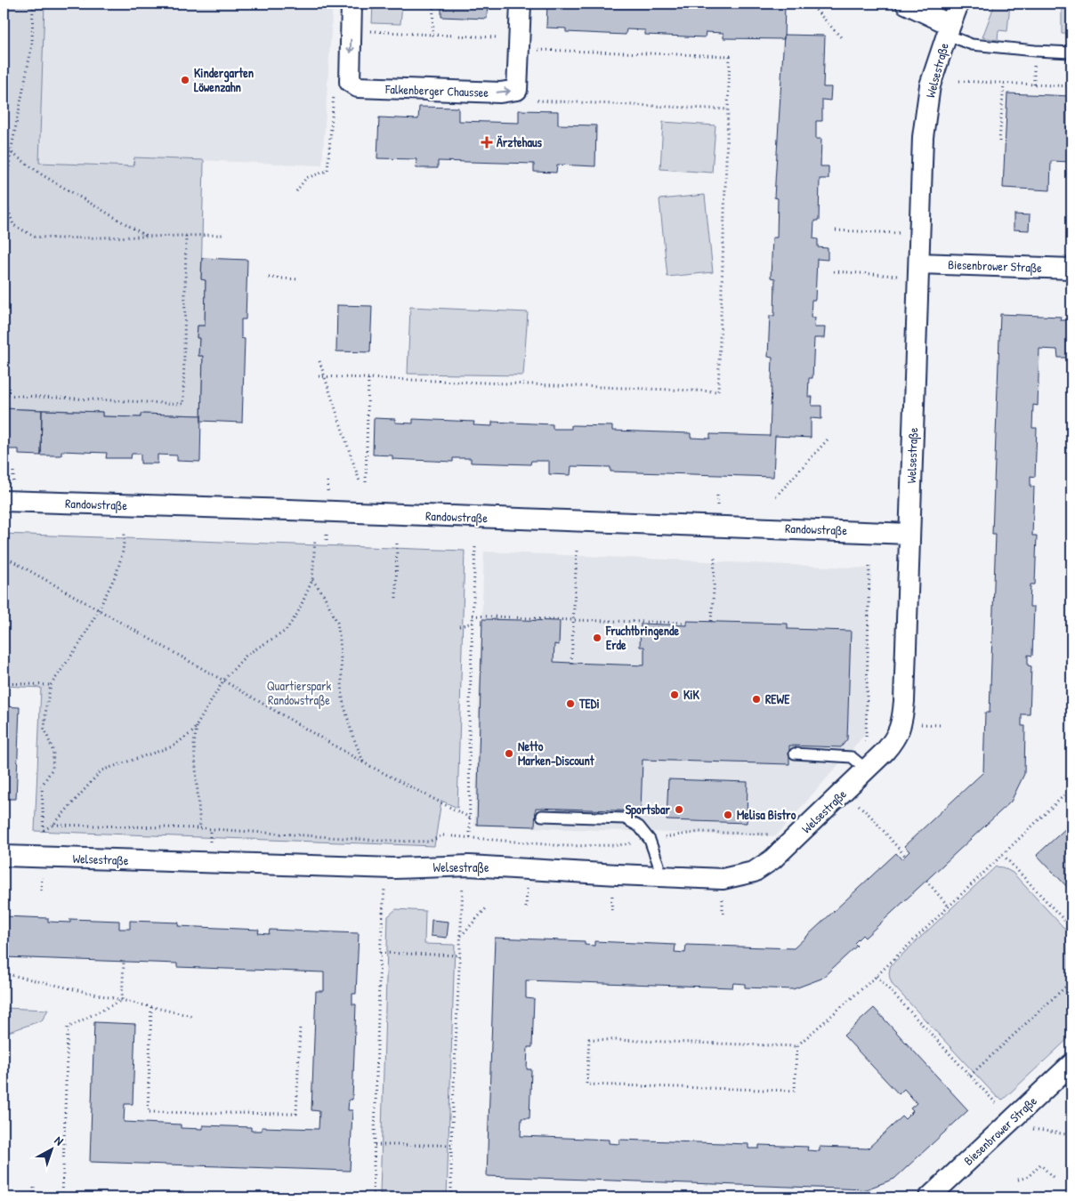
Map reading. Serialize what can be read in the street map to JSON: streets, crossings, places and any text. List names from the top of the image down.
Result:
{
  "streets": {
    "street": [
      "Welsestraße",
      "Falkenberger Chaussee",
      "Biesenbrower Straße",
      "Randowstraße"
    ]
  },
  "crossings": [
    ["Welsestraße", "Biesenbrower Straße"],
    ["Welsestraße", "Randowstraße"]
  ],
  "one_way": ["Falkenberger Chaussee"],
  "parks": ["Quartierspark Randowstraße"],
  "places": {
    "other": [
      "Kindergarten Löwenzahn",
      "Fruchtbringende Erde",
      "KiK",
      "REWE",
      "TEDi",
      "Netto Marken-Discount",
      "Sportsbar",
      "Melisa Bistro"
    ],
    "health": ["Ärztehaus"]
  },
  "north": "top right"
}
